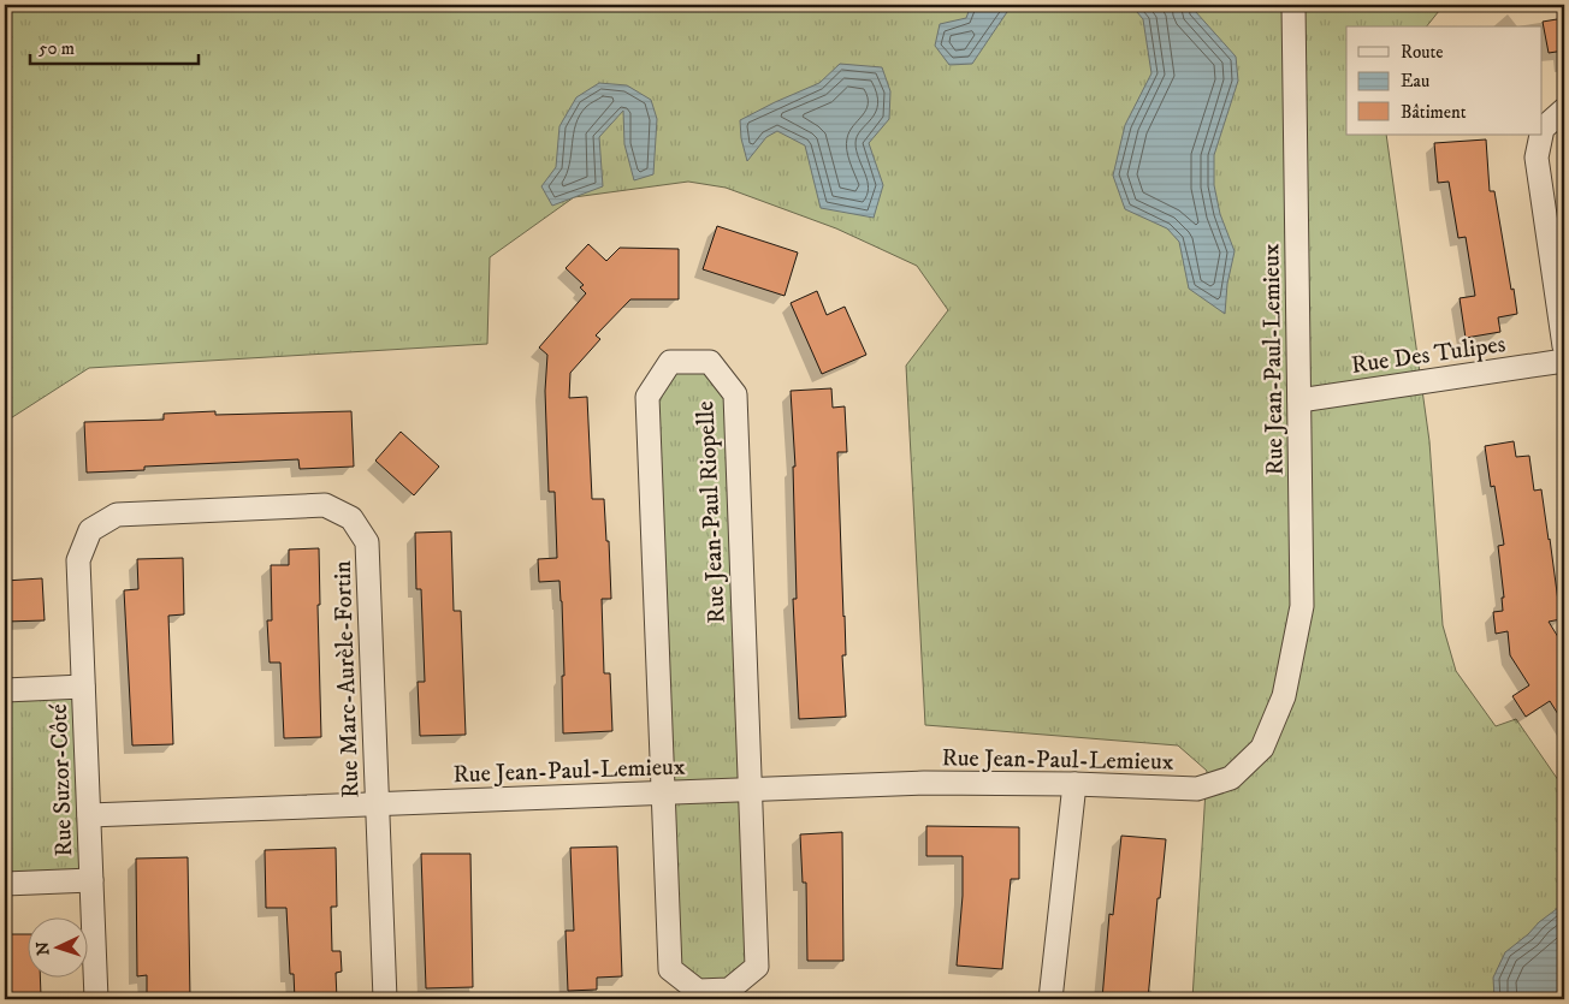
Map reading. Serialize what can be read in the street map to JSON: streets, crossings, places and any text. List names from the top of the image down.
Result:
{
  "streets": {
    "street": [
      "Rue Des Tulipes",
      "Rue Jean-Paul-Lemieux",
      "Rue Jean-Paul Riopelle",
      "Rue Marc-Aurèle-Fortin",
      "Rue Suzor-Côté"
    ]
  },
  "crossings": [
    ["Rue Des Tulipes", "Rue Jean-Paul-Lemieux"],
    ["Rue Jean-Paul-Lemieux", "Rue Jean-Paul Riopelle"],
    ["Rue Jean-Paul-Lemieux", "Rue Marc-Aurèle-Fortin"],
    ["Rue Jean-Paul-Lemieux", "Rue Suzor-Côté"],
    ["Rue Marc-Aurèle-Fortin", "Rue Suzor-Côté"]
  ],
  "legend": ["Route", "Eau", "Bâtiment"],
  "scale_bar": "50 m",
  "north": "left"
}
